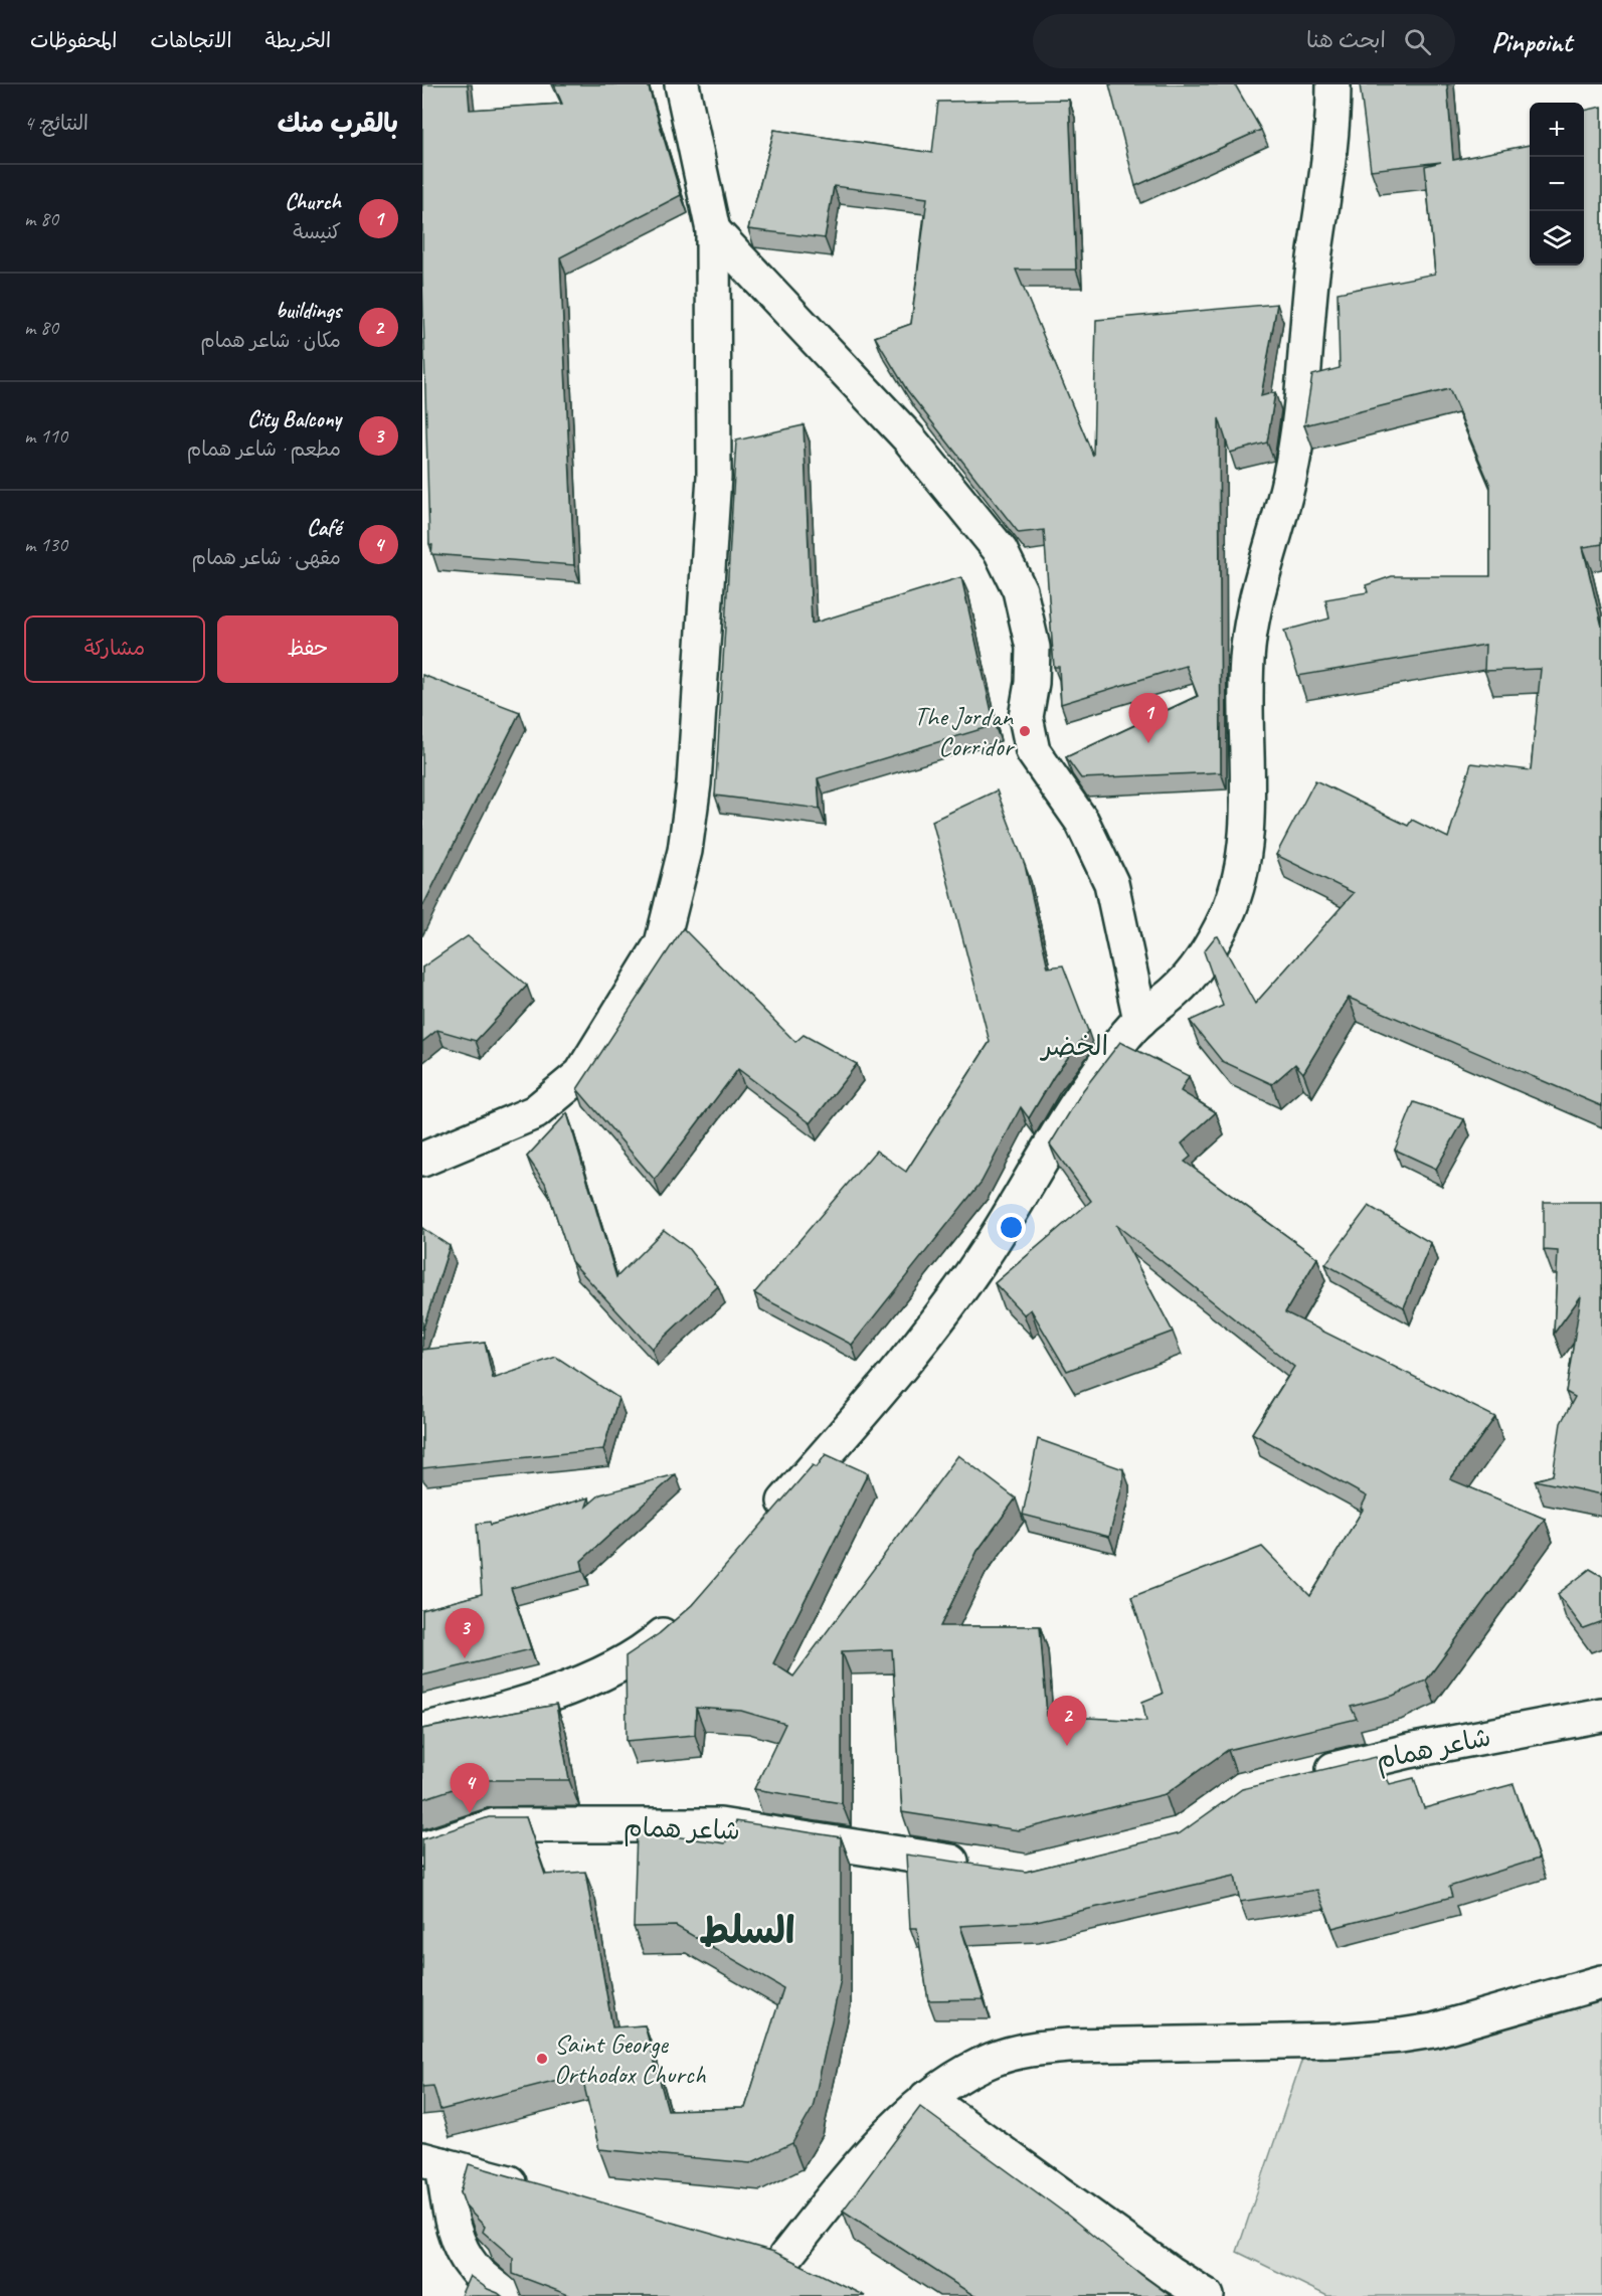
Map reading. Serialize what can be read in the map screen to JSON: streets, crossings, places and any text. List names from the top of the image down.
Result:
{
  "streets": {
    "street": ["شاعر همام"]
  },
  "districts": ["الخضر", "السلط"],
  "places": ["The Jordan Corridor", "Saint George Orthodox Church"],
  "page": {
    "header": "Pinpoint",
    "search": "ابحث هنا",
    "nav": ["الخريطة", "الاتجاهات", "المحفوظات"],
    "heading": ["بالقرب منك", "النتائج: 4"],
    "map_buttons": ["+", "−"],
    "list": [
      {
        "mark": "1",
        "name": "Church",
        "note": "كنيسة",
        "value": "80 m"
      },
      {
        "mark": "2",
        "name": "buildings",
        "note": "مكان · شاعر همام",
        "value": "80 m"
      },
      {
        "mark": "3",
        "name": "City Balcony",
        "note": "مطعم · شاعر همام",
        "value": "110 m"
      },
      {
        "mark": "4",
        "name": "Café",
        "note": "مقهى · شاعر همام",
        "value": "130 m"
      }
    ],
    "buttons": ["حفظ", "مشاركة"],
    "pins": [
      "1",
      "3",
      "2",
      "4"
    ]
  }
}
